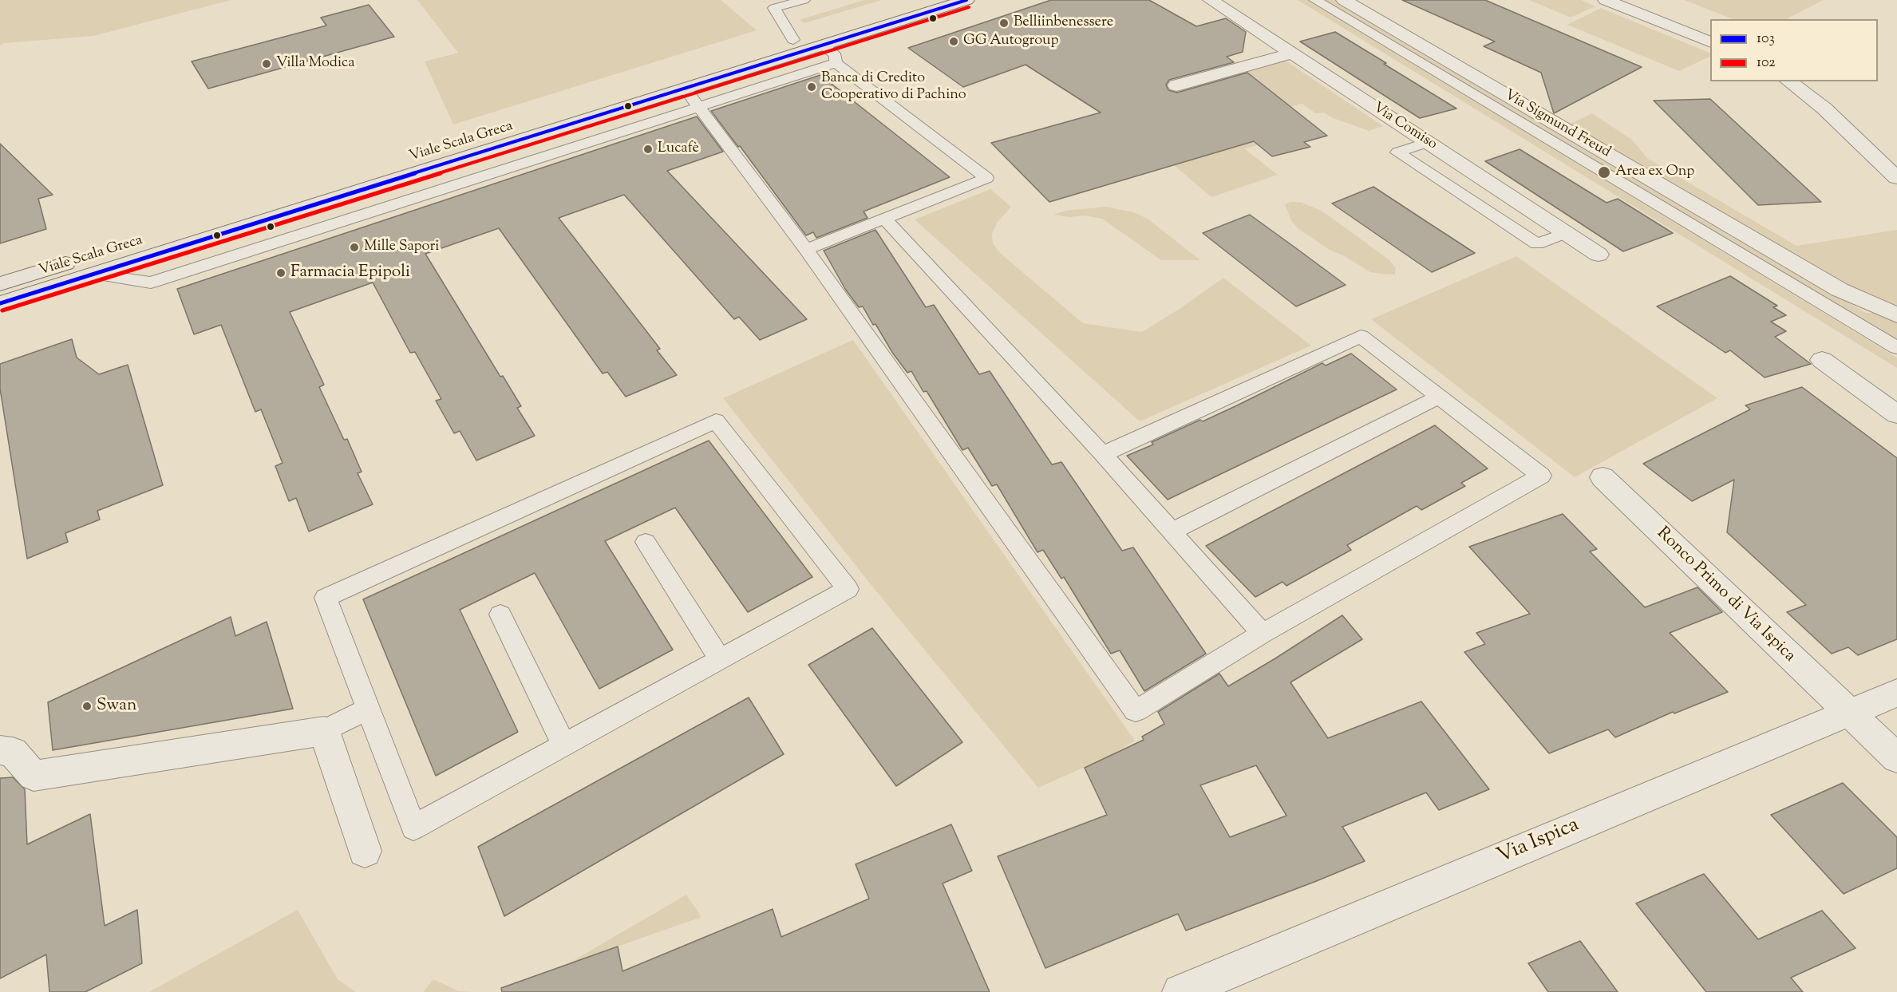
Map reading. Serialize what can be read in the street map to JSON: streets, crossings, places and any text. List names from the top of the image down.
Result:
{
  "streets": {
    "main road": ["Viale Scala Greca"],
    "street": [
      "Via Sigmund Freud",
      "Via Comiso",
      "Ronco Primo di Via Ispica",
      "Via Ispica"
    ]
  },
  "crossings": [
    ["Ronco Primo di Via Ispica", "Via Ispica"]
  ],
  "places": [
    "Belliinbenessere",
    "GG Autogroup",
    "Villa Modica",
    "Banca di Credito Cooperativo di Pachino",
    "Lucafè",
    "Area ex Onp",
    "Mille Sapori",
    "Farmacia Epipoli",
    "Swan"
  ],
  "lines": ["transit line 103", "transit line 102"],
  "legend": ["103", "102"]
}
